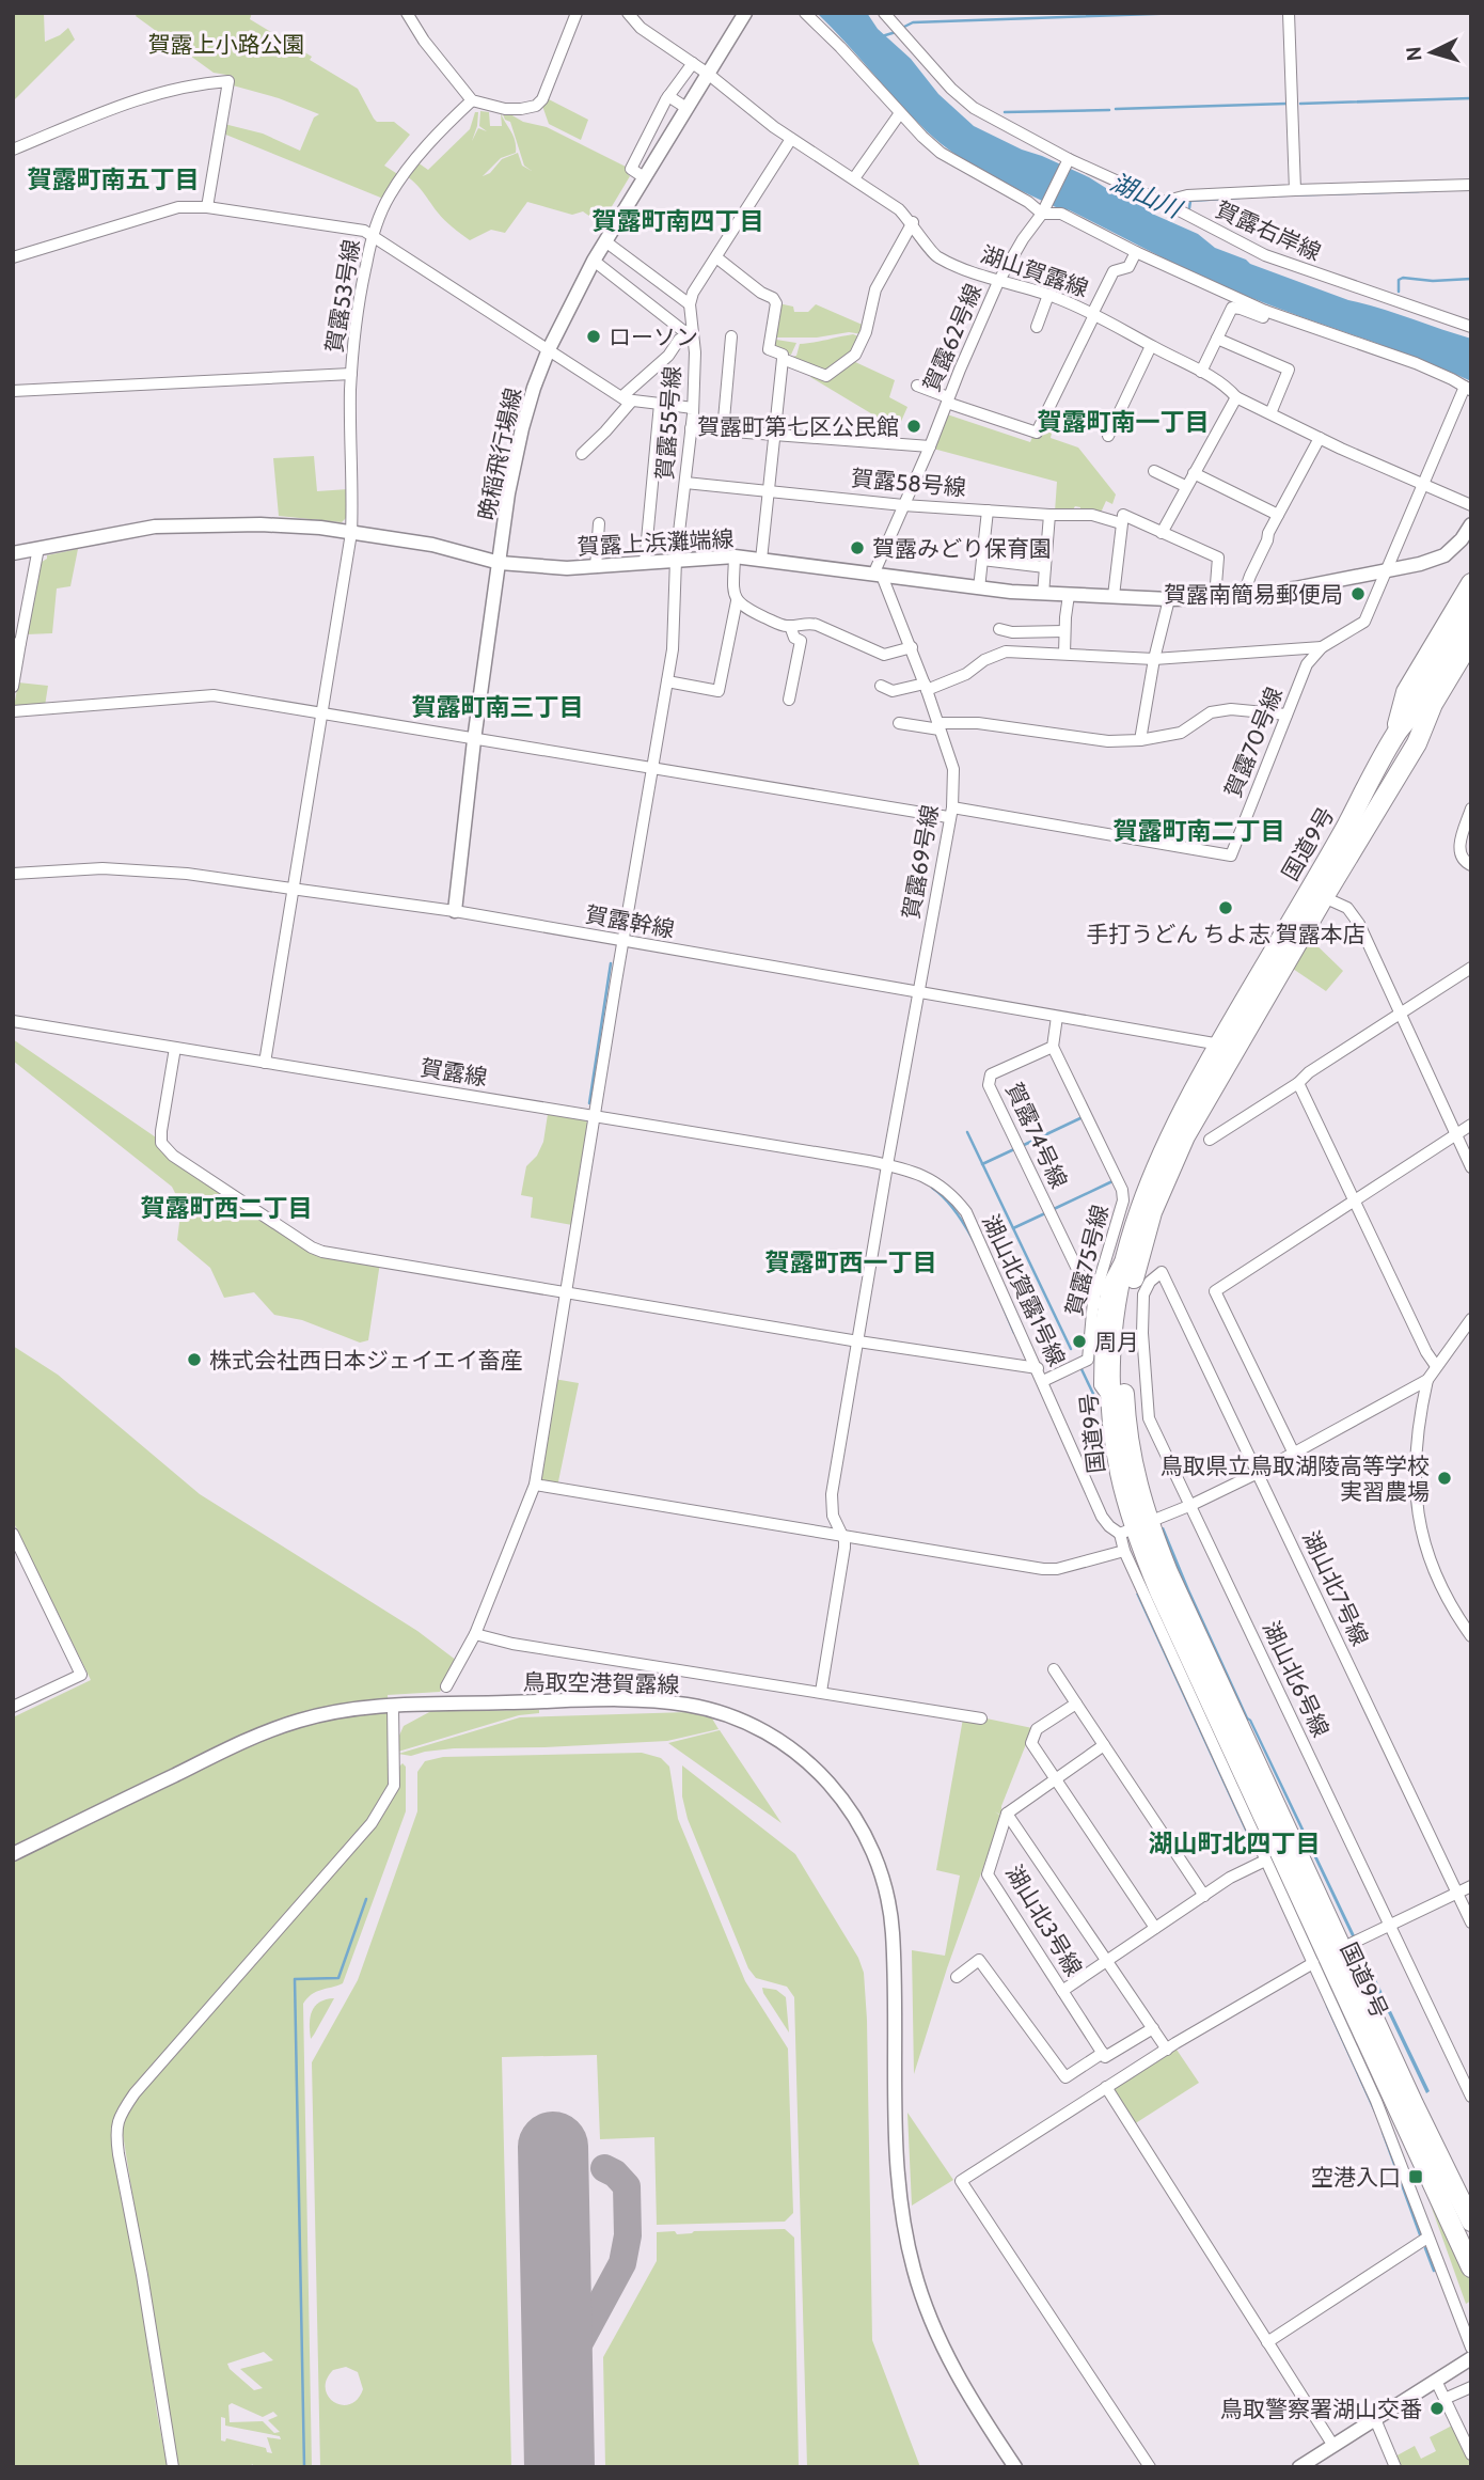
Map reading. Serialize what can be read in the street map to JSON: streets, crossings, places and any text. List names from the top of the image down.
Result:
{
  "streets": {
    "highway": ["国道9号"],
    "street": [
      "賀露右岸線",
      "湖山賀露線",
      "賀露53号線",
      "賀露62号線",
      "賀露55号線",
      "晩稲飛行場線",
      "賀露58号線",
      "賀露上浜灘端線",
      "賀露70号線",
      "賀露69号線",
      "賀露幹線",
      "賀露線",
      "賀露74号線",
      "賀露75号線",
      "湖山北賀露1号線",
      "湖山北7号線",
      "湖山北6号線",
      "鳥取空港賀露線",
      "湖山北3号線"
    ]
  },
  "crossings": [
    ["賀露右岸線", "賀露62号線"],
    ["湖山賀露線", "賀露62号線"],
    ["湖山賀露線", "晩稲飛行場線"],
    ["湖山賀露線", "賀露70号線"],
    ["賀露53号線", "賀露上浜灘端線"],
    ["賀露53号線", "賀露幹線"],
    ["賀露53号線", "賀露線"],
    ["賀露62号線", "賀露58号線"],
    ["賀露62号線", "賀露上浜灘端線"],
    ["賀露62号線", "賀露69号線"],
    ["賀露55号線", "賀露58号線"],
    ["賀露55号線", "賀露上浜灘端線"],
    ["賀露55号線", "賀露幹線"],
    ["賀露55号線", "賀露線"],
    ["晩稲飛行場線", "賀露上浜灘端線"],
    ["晩稲飛行場線", "賀露幹線"],
    ["賀露上浜灘端線", "賀露70号線"],
    ["賀露上浜灘端線", "賀露69号線"],
    ["賀露70号線", "賀露69号線"],
    ["国道9号", "賀露幹線"],
    ["国道9号", "湖山北賀露1号線"],
    ["賀露69号線", "賀露幹線"],
    ["賀露69号線", "賀露線"],
    ["賀露69号線", "湖山北賀露1号線"],
    ["賀露線", "湖山北賀露1号線"],
    ["賀露74号線", "賀露75号線"],
    ["賀露75号線", "湖山北賀露1号線"],
    ["湖山北7号線", "湖山北6号線"]
  ],
  "districts": [
    "賀露町南五丁目",
    "賀露町南四丁目",
    "賀露町南一丁目",
    "賀露町南三丁目",
    "賀露町南二丁目",
    "賀露町西二丁目",
    "賀露町西一丁目",
    "湖山町北四丁目"
  ],
  "water": ["湖山川"],
  "parks": ["賀露上小路公園"],
  "places": {
    "other": [
      "ローソン",
      "賀露町第七区公民館",
      "賀露みどり保育園",
      "賀露南簡易郵便局",
      "手打うどん ちよ志 賀露本店",
      "周月",
      "株式会社西日本ジェイエイ畜産",
      "鳥取県立鳥取湖陵高等学校 実習農場",
      "鳥取警察署湖山交番"
    ],
    "transit": ["空港入口"]
  },
  "north": "left"
}
